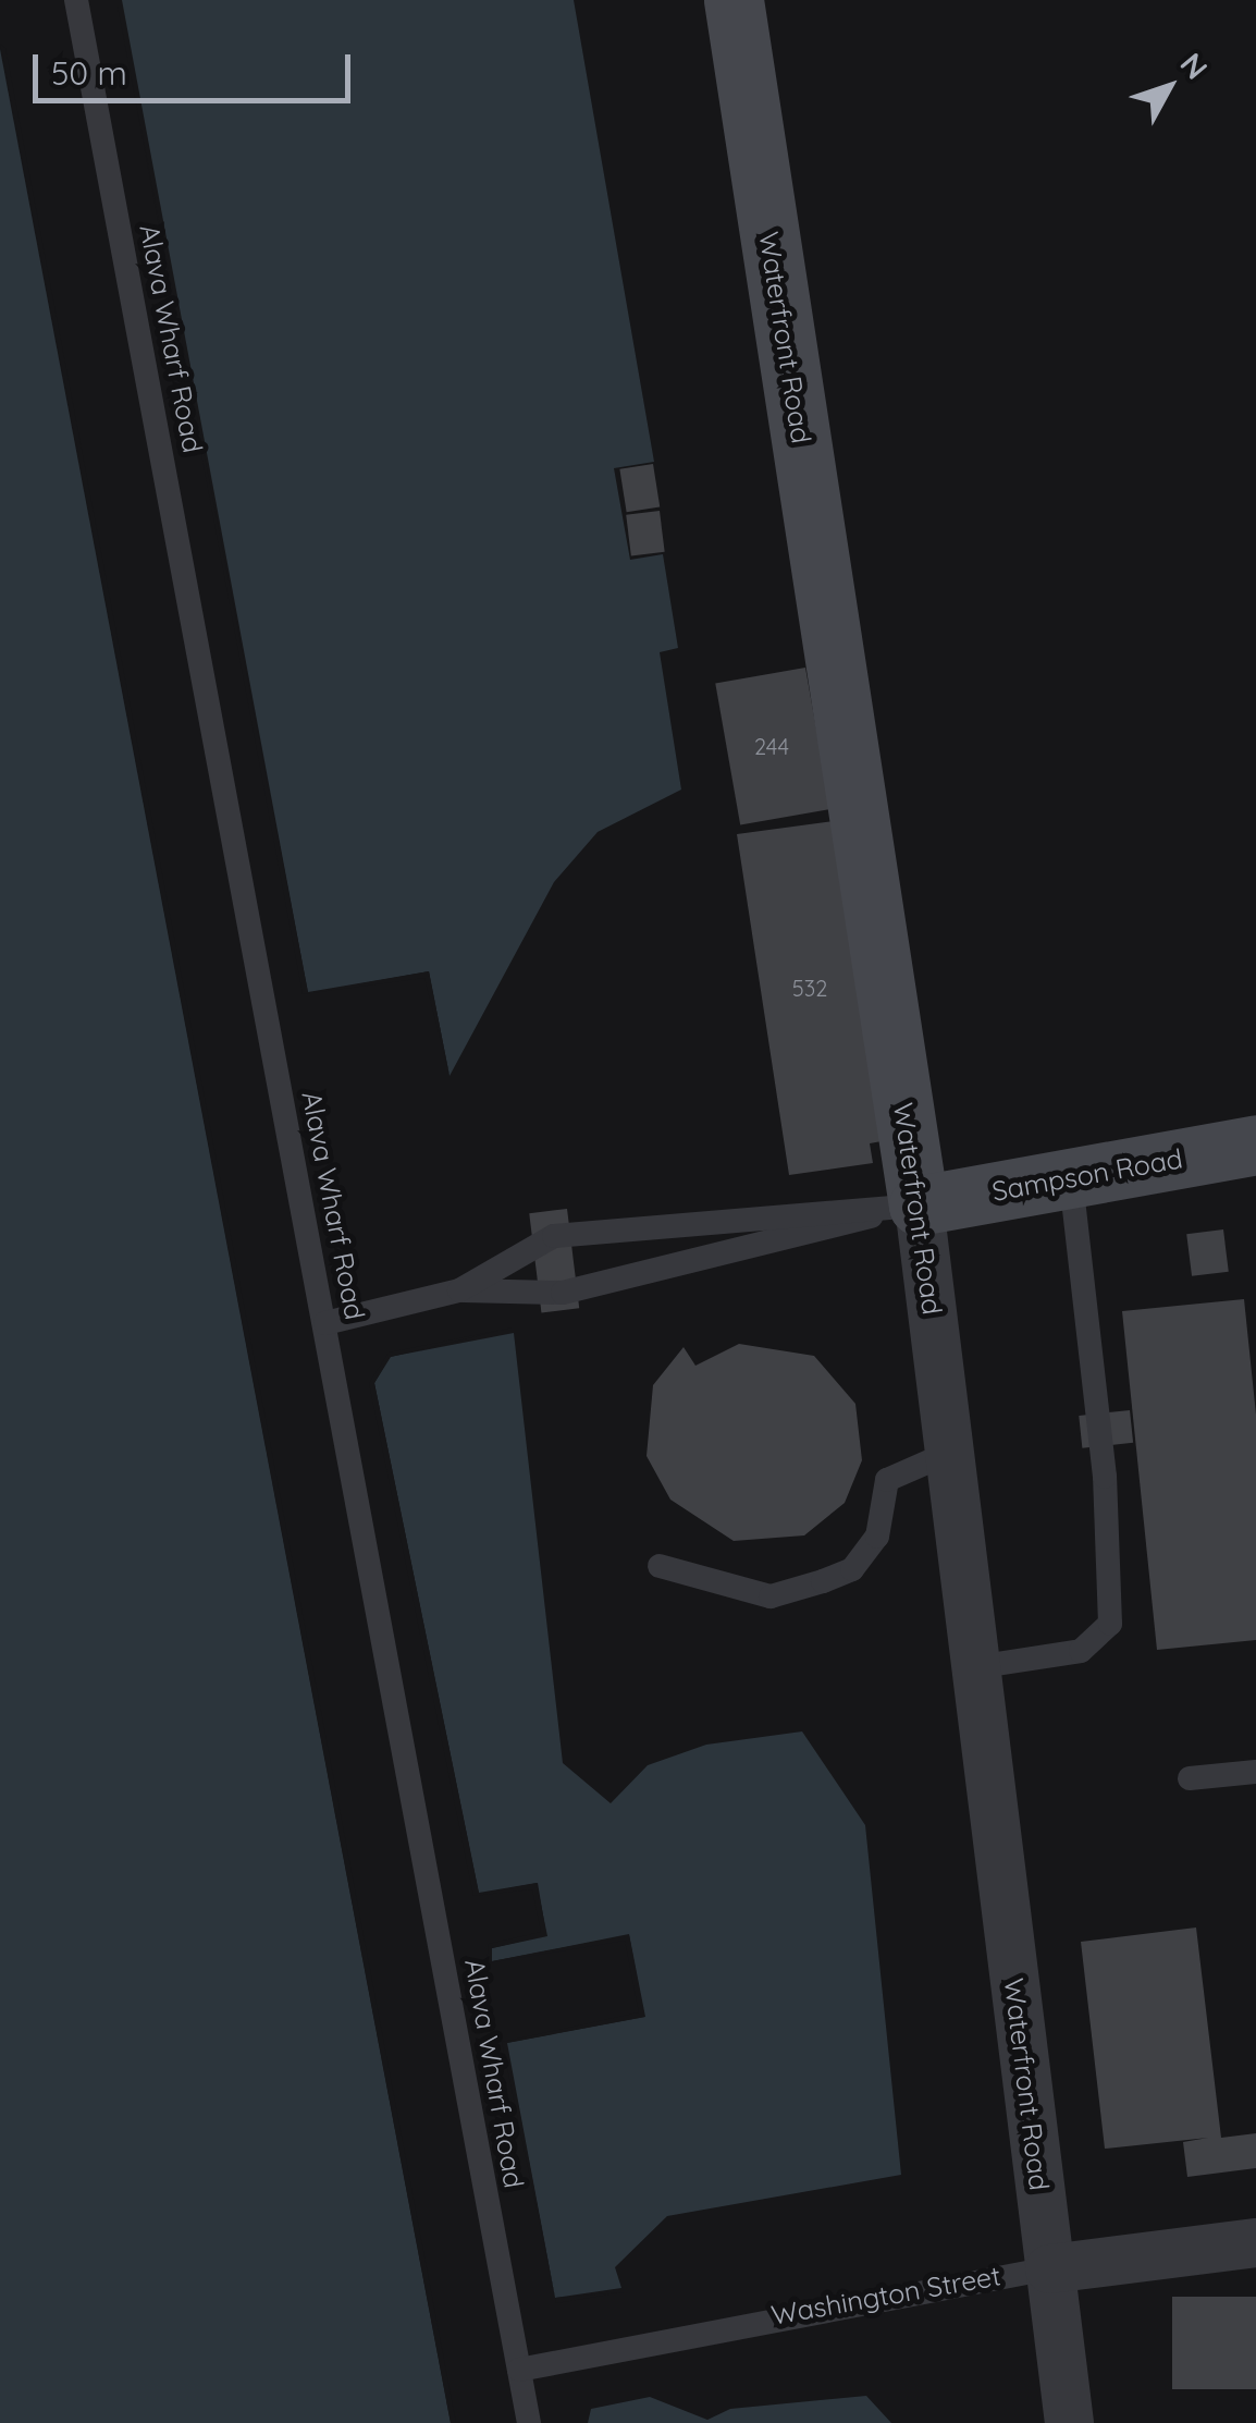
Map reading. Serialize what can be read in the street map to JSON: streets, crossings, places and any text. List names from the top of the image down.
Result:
{
  "streets": {
    "main road": ["Waterfront Road", "Sampson Road"],
    "street": ["Washington Street"],
    "lane": ["Alava Wharf Road"]
  },
  "crossings": [
    ["Waterfront Road", "Sampson Road"],
    ["Waterfront Road", "Washington Street"],
    ["Alava Wharf Road", "Washington Street"]
  ],
  "house_numbers": ["244", "532"],
  "scale_bar": "50 m",
  "north": "top right"
}
